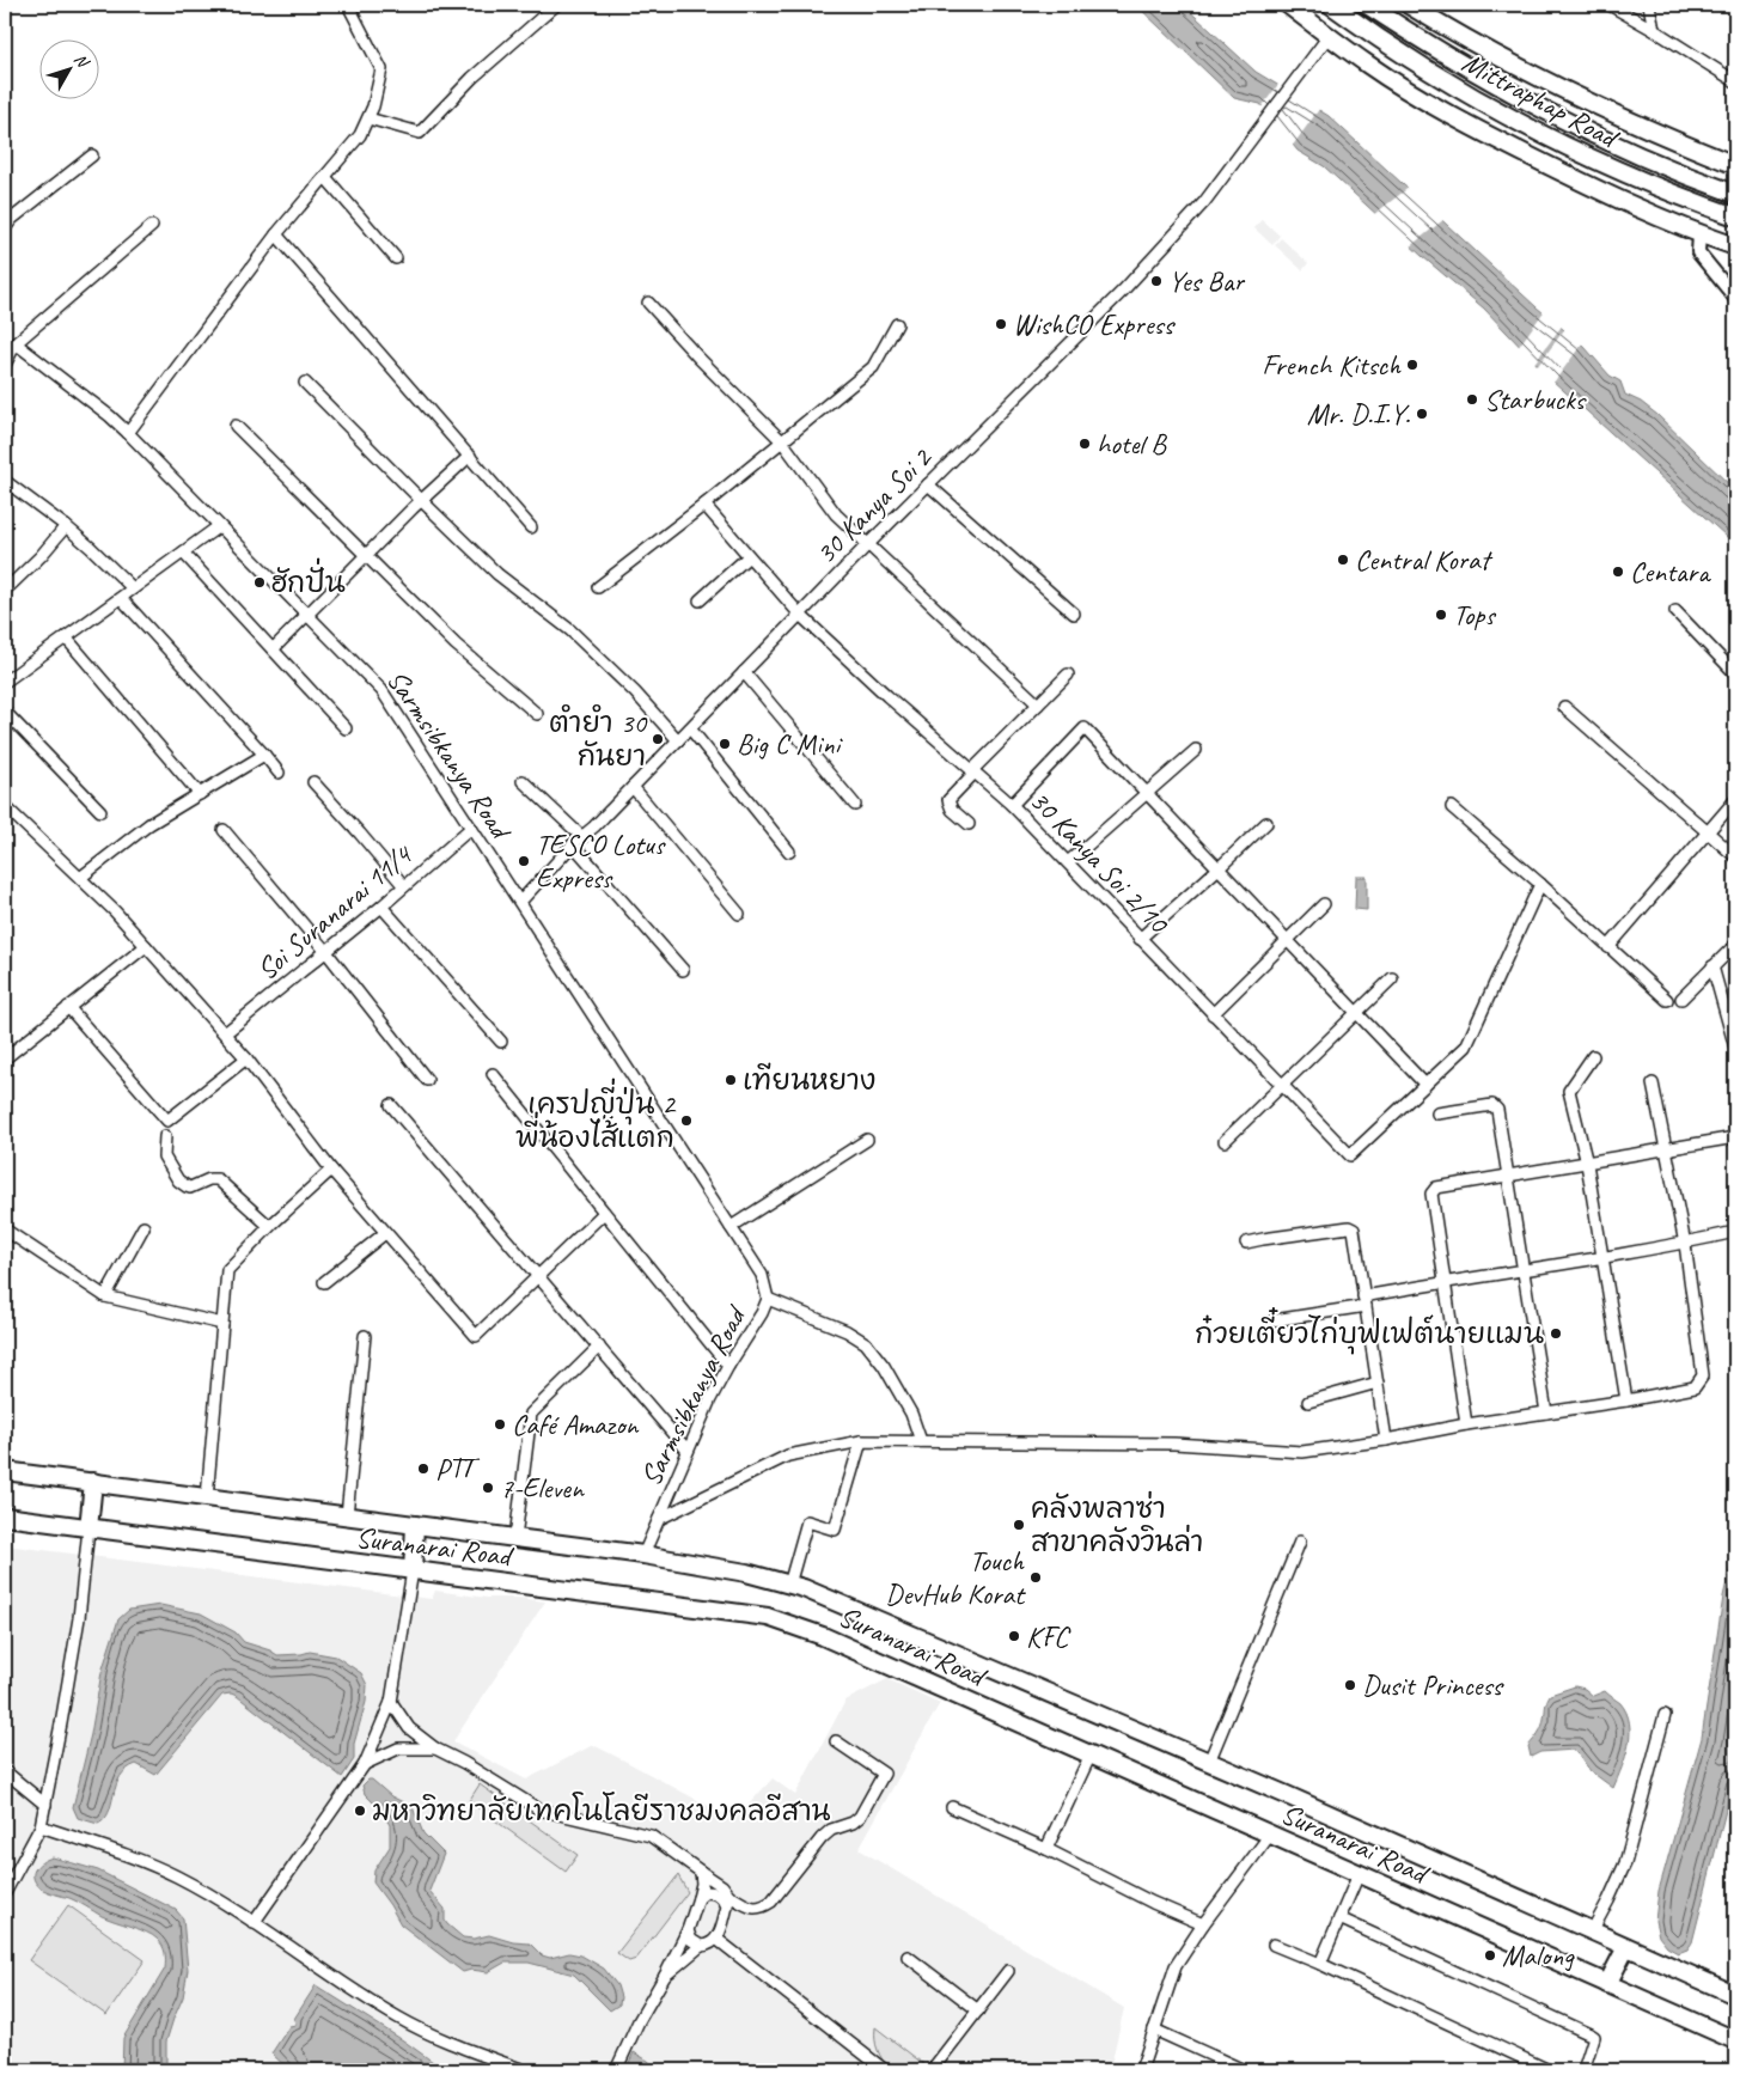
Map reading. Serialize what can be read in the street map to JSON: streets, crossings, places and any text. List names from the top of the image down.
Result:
{
  "streets": {
    "main road": ["Mittraphap Road", "Suranarai Road"],
    "street": [
      "30 Kanya Soi 2",
      "Sarmsibkanya Road",
      "30 Kanya Soi 2/10",
      "Soi Suranarai 11/4"
    ]
  },
  "crossings": [
    ["30 Kanya Soi 2", "Sarmsibkanya Road"],
    ["30 Kanya Soi 2", "30 Kanya Soi 2/10"],
    ["Sarmsibkanya Road", "Soi Suranarai 11/4"],
    ["Sarmsibkanya Road", "Suranarai Road"]
  ],
  "places": [
    "Yes Bar",
    "WishCO Express",
    "French Kitsch",
    "Starbucks",
    "Mr. D.I.Y.",
    "hotel B",
    "Central Korat",
    "Centara",
    "ฮักปั่น",
    "Tops",
    "ตำยำ 30 กันยา",
    "Big C Mini",
    "TESCO Lotus Express",
    "เทียนหยาง",
    "เครปญี่ปุ่น 2 พี่น้องไส้แตก",
    "ก๋วยเตี๋ยวไก่บุฟเฟต์นายแมน",
    "Café Amazon",
    "PTT",
    "7-Eleven",
    "คลังพลาซ่า สาขาคลังวินล่า",
    "Touch DevHub Korat",
    "KFC",
    "Dusit Princess",
    "มหาวิทยาลัยเทคโนโลยีราชมงคลอีสาน",
    "Malong"
  ],
  "north": "top right"
}
